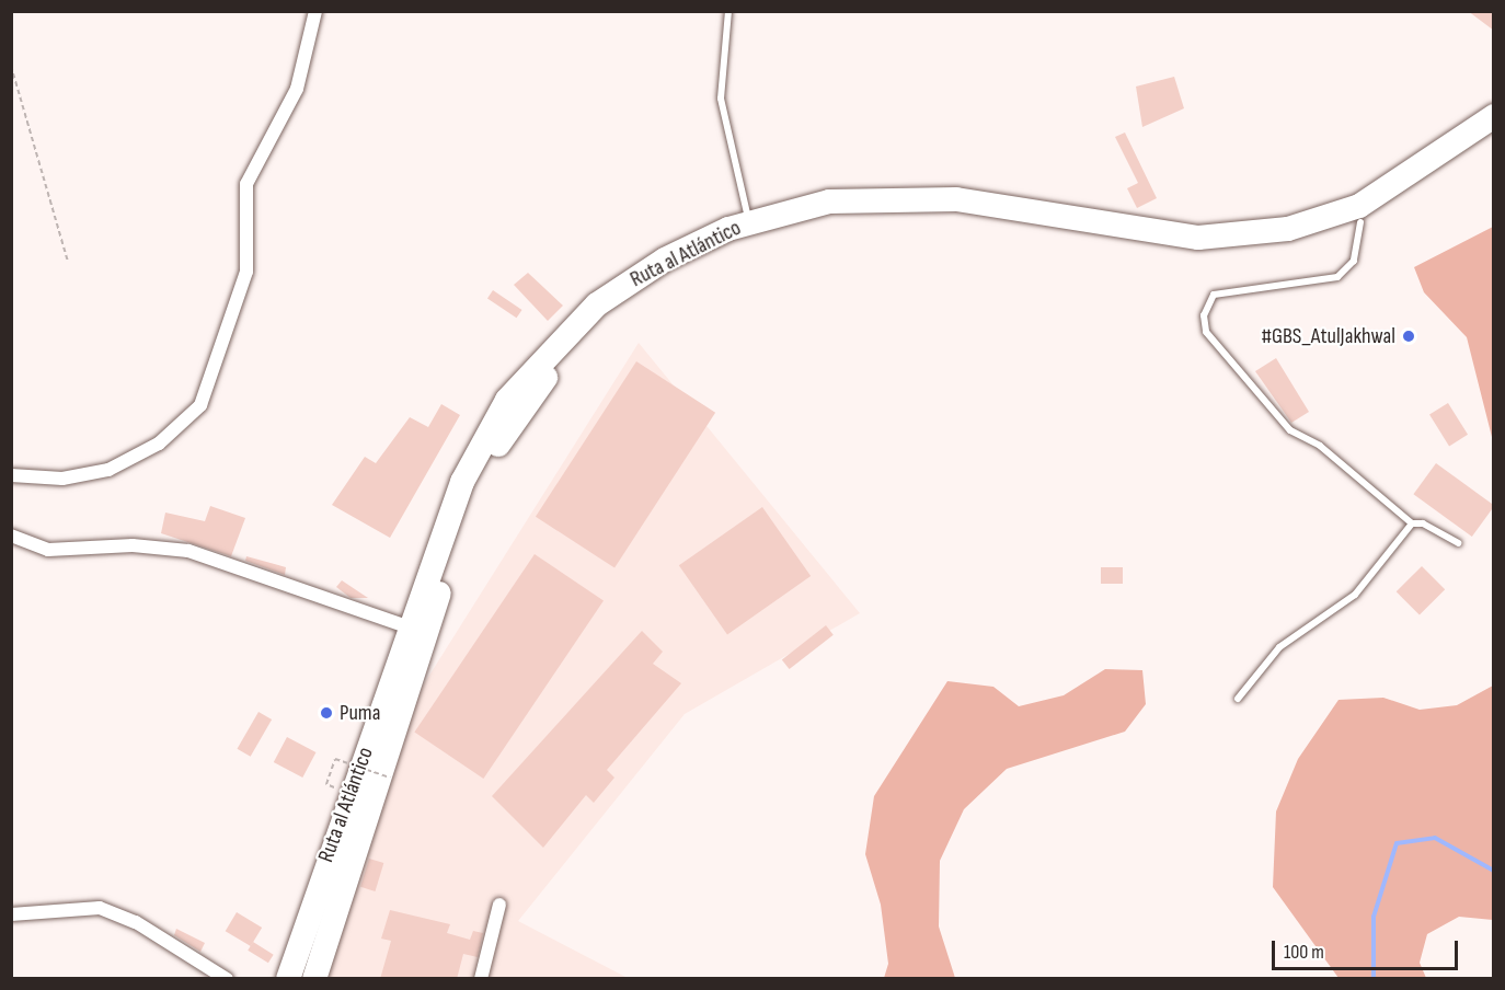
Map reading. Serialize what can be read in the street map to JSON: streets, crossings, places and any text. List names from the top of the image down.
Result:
{
  "streets": {
    "highway": ["Ruta al Atlántico"]
  },
  "places": ["#GBS_AtulJakhwal", "Puma"],
  "scale_bar": "100 m"
}
